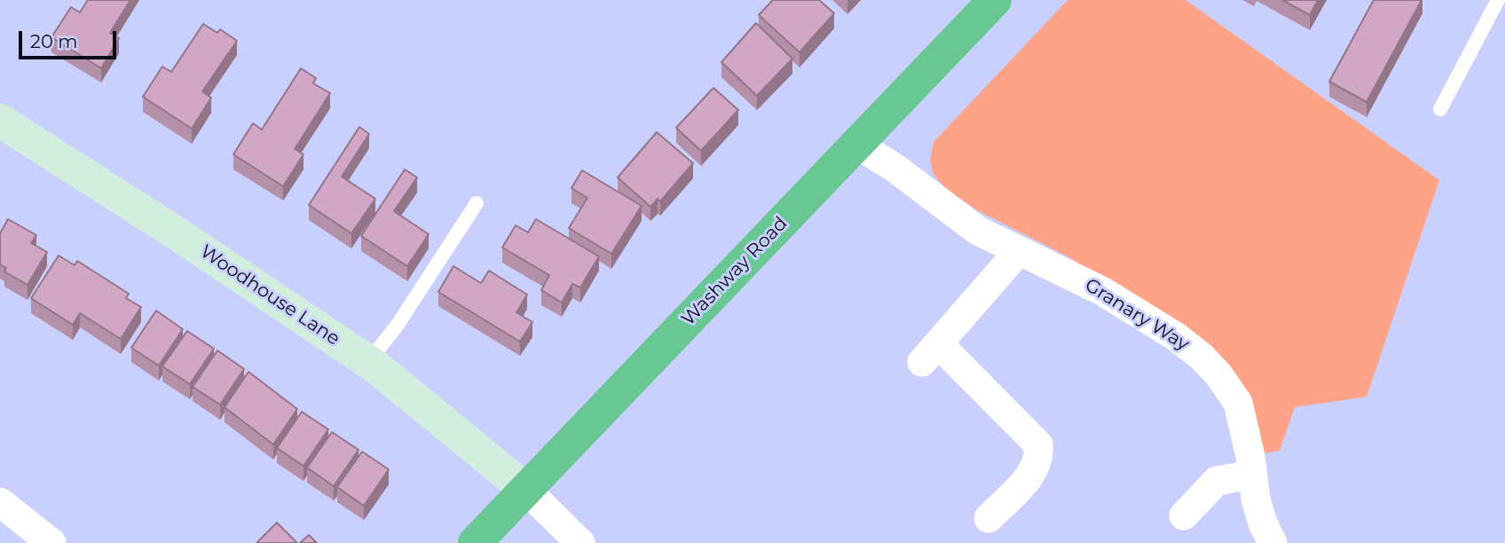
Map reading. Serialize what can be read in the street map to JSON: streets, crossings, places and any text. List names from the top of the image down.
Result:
{
  "streets": {
    "highway": ["Washway Road"],
    "street": ["Woodhouse Lane", "Granary Way"]
  },
  "crossings": [
    ["Washway Road", "Woodhouse Lane"],
    ["Washway Road", "Granary Way"]
  ],
  "scale_bar": "20 m"
}
